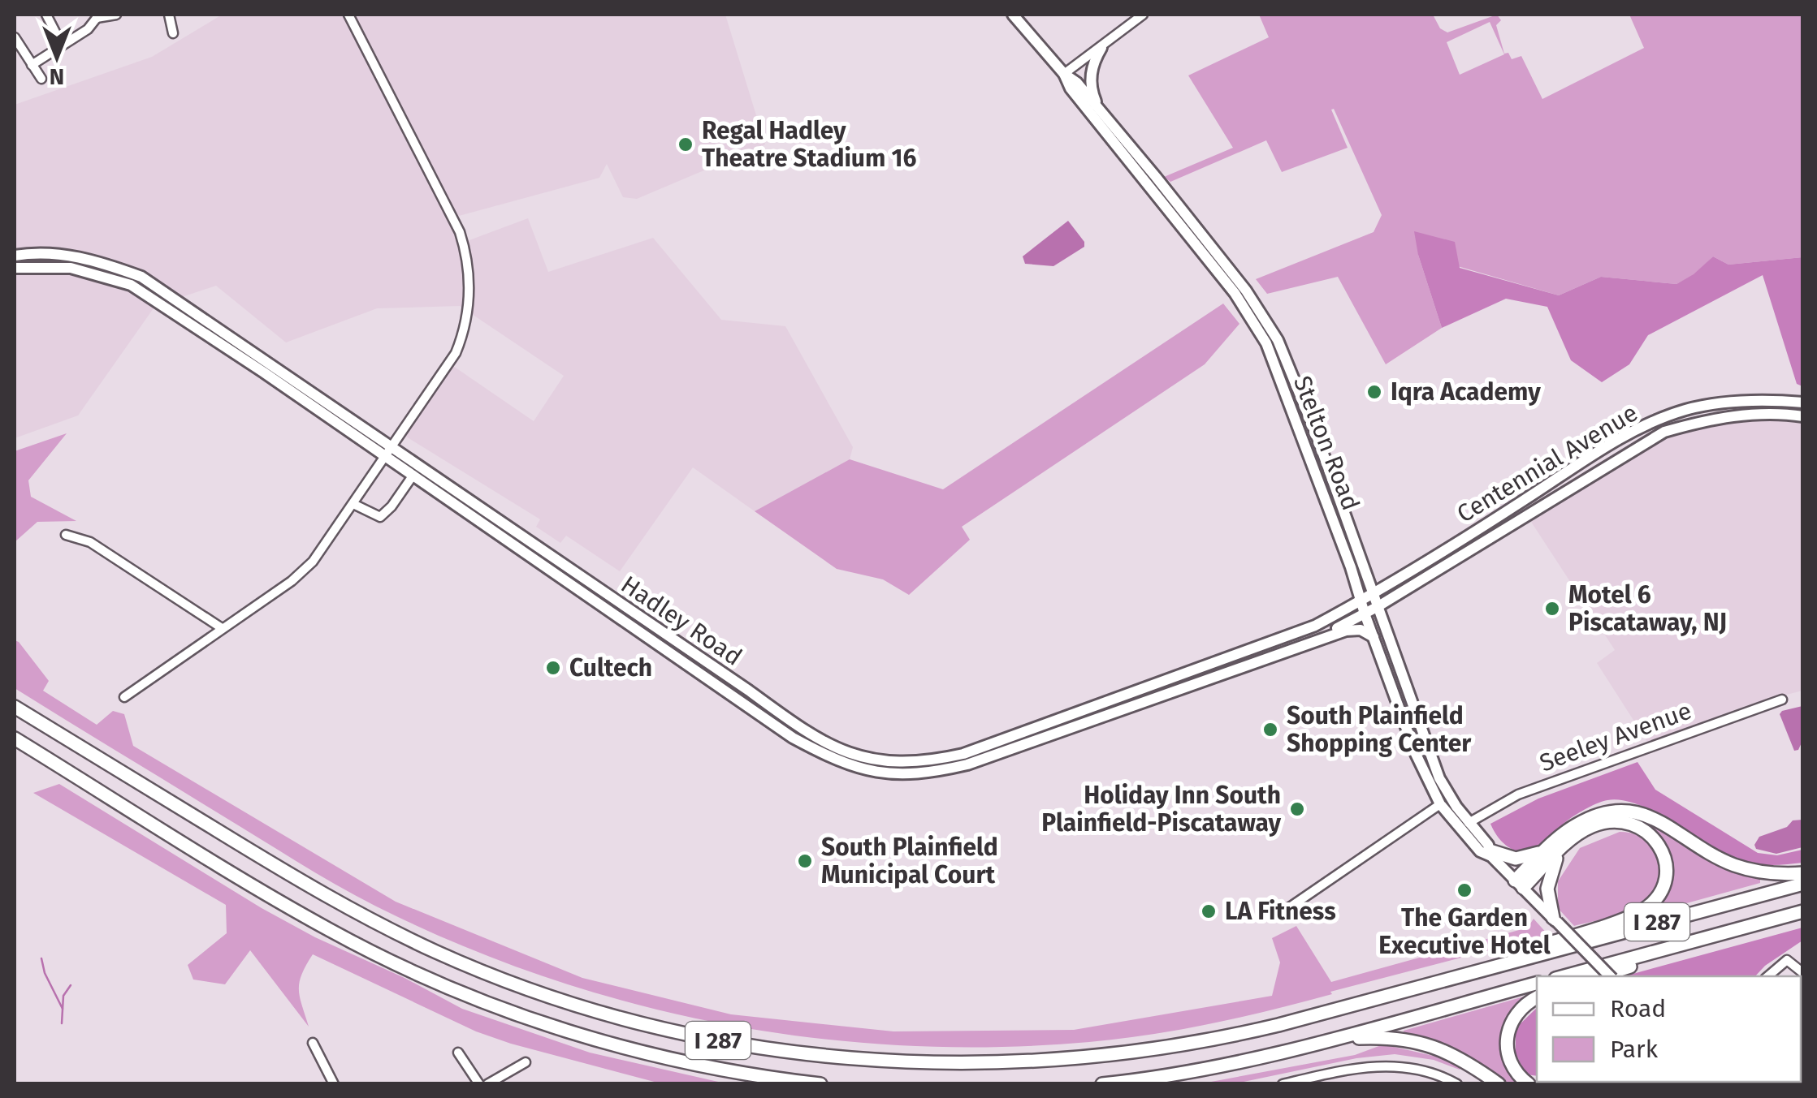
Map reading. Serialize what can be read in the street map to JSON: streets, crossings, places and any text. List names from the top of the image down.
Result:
{
  "streets": {
    "highway": ["I 287"],
    "main road": ["Stelton Road", "Centennial Avenue", "Hadley Road"],
    "street": ["Seeley Avenue"]
  },
  "crossings": [
    ["Stelton Road", "Centennial Avenue"],
    ["Stelton Road", "Hadley Road"],
    ["Stelton Road", "Seeley Avenue"],
    ["Centennial Avenue", "Hadley Road"]
  ],
  "places": [
    "Regal Hadley Theatre Stadium 16",
    "Iqra Academy",
    "Motel 6 Piscataway, NJ",
    "Cultech",
    "South Plainfield Shopping Center",
    "Holiday Inn South Plainfield-Piscataway",
    "South Plainfield Municipal Court",
    "The Garden Executive Hotel",
    "LA Fitness"
  ],
  "legend": ["Road", "Park"],
  "north": "bottom"
}
